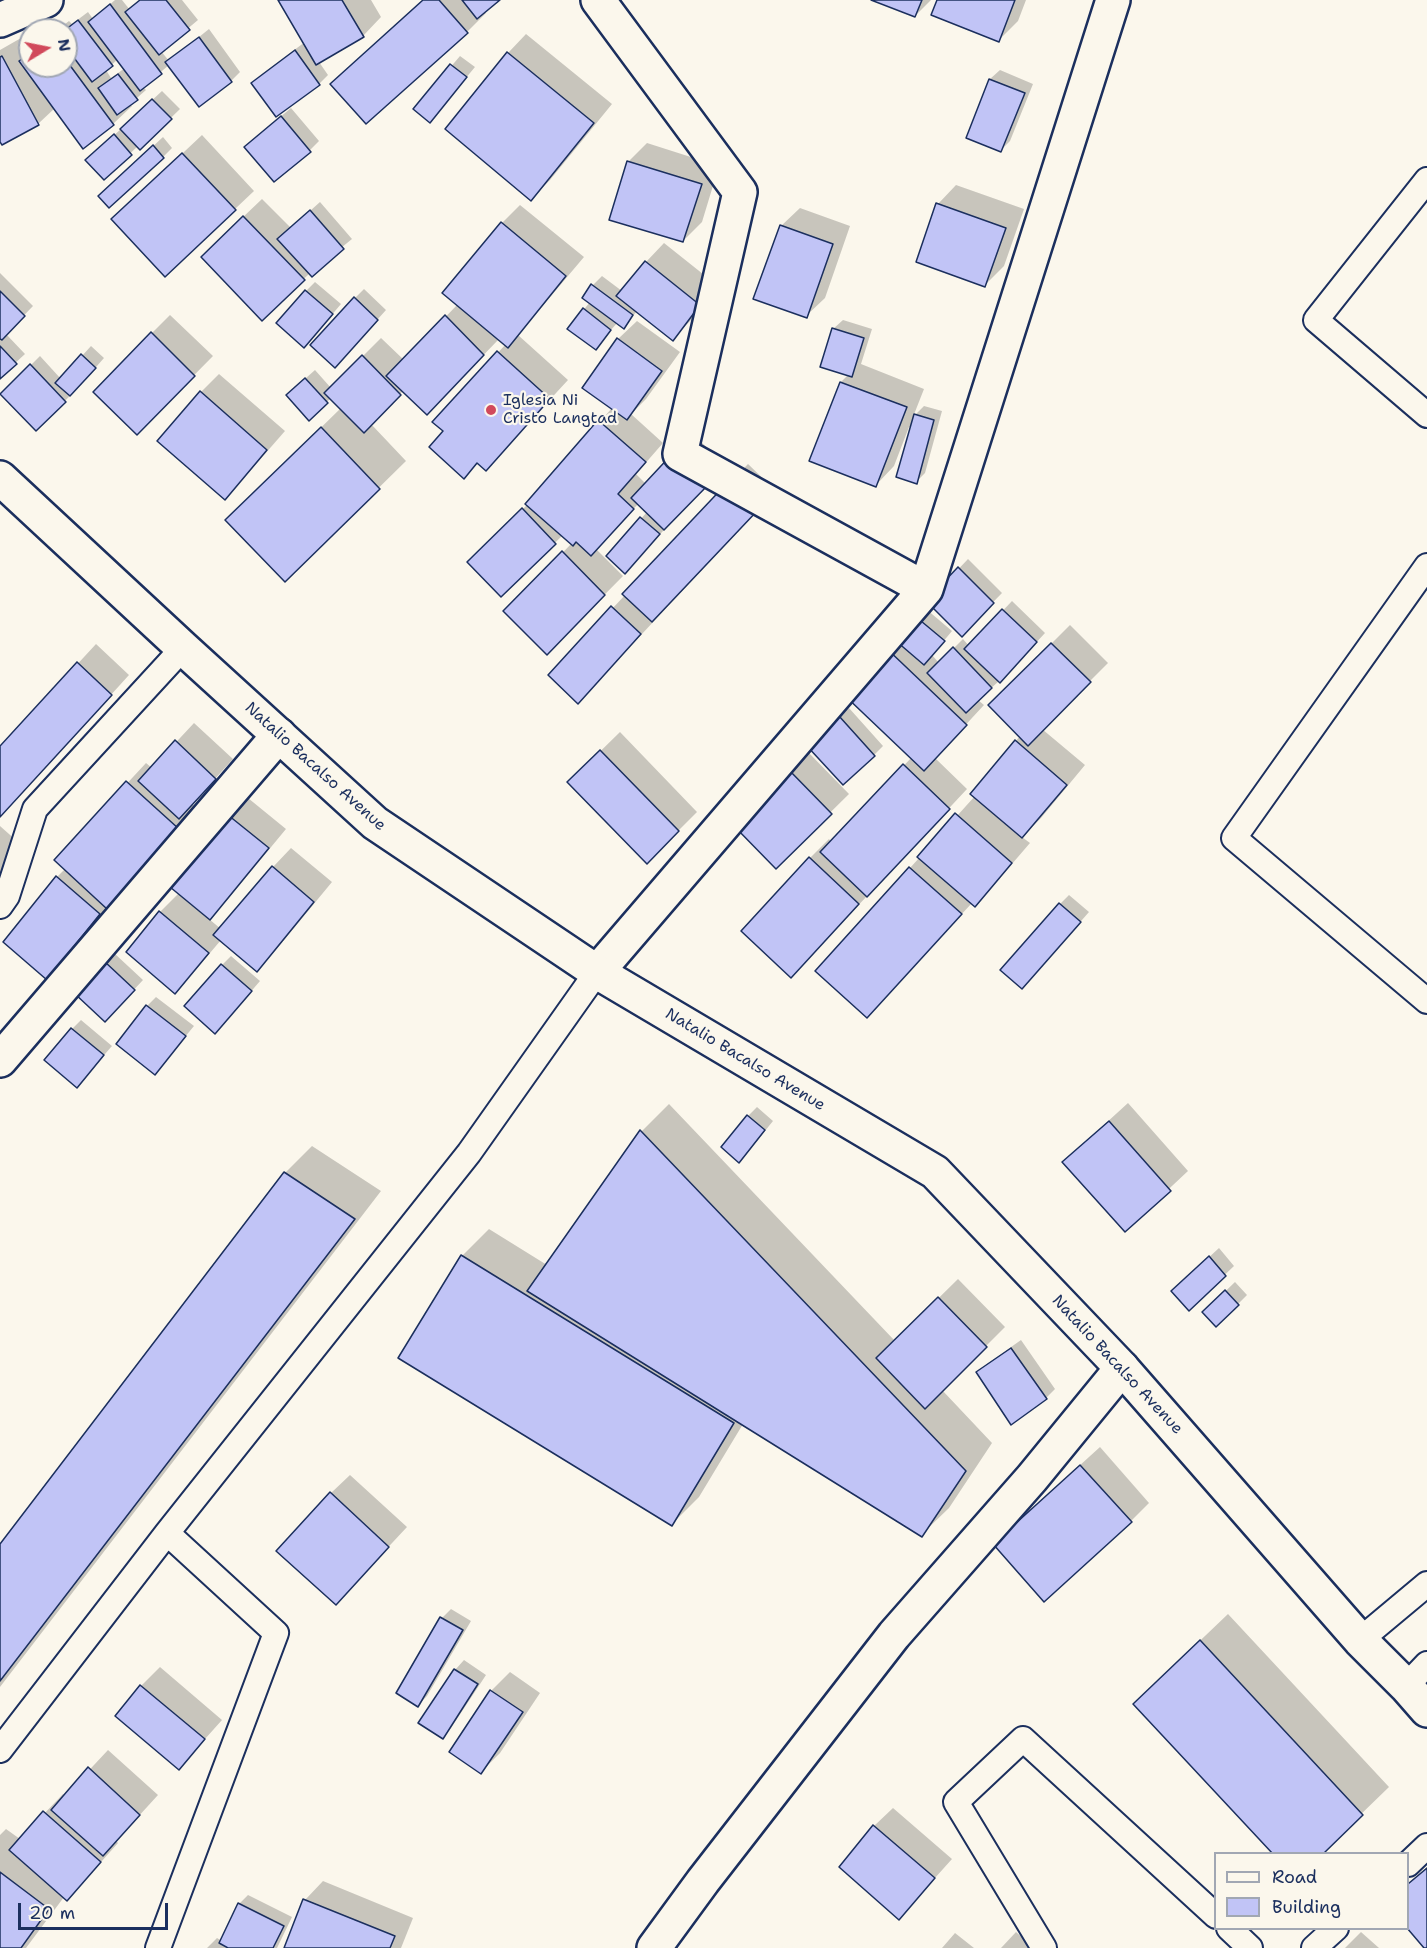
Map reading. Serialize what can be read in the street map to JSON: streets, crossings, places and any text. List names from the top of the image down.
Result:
{
  "streets": {
    "main road": ["Natalio Bacalso Avenue"]
  },
  "places": ["Iglesia Ni Cristo Langtad"],
  "legend": ["Road", "Building"],
  "scale_bar": "20 m",
  "north": "right"
}
